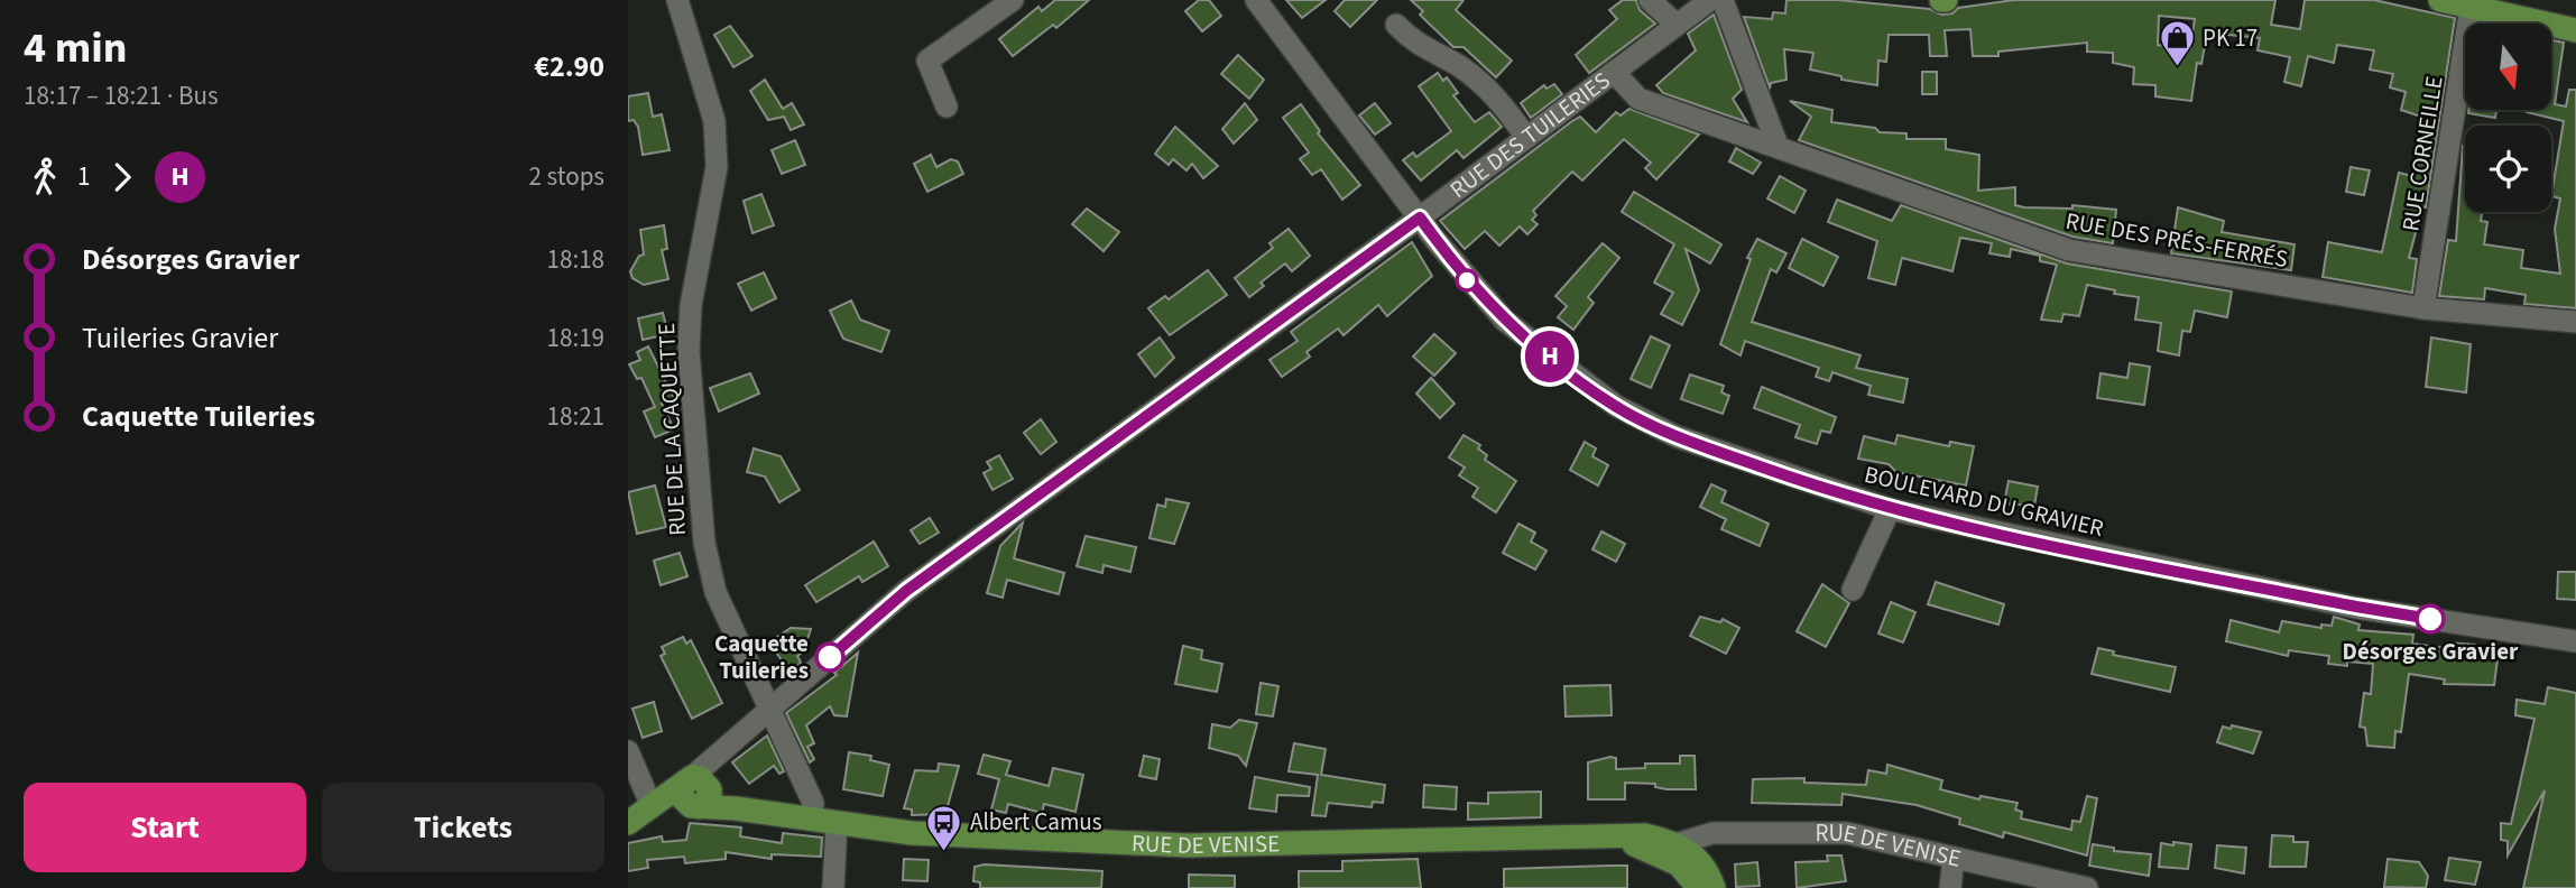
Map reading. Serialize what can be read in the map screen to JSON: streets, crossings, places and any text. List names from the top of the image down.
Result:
{
  "streets": {
    "main road": ["RUE DE VENISE"],
    "street": [
      "RUE DES TUILERIES",
      "RUE CORNEILLE",
      "RUE DES PRÉS-FERRÉS",
      "RUE DE LA CAQUETTE",
      "BOULEVARD DU GRAVIER"
    ]
  },
  "crossings": [
    ["RUE DES TUILERIES", "RUE DES PRÉS-FERRÉS"],
    ["RUE DES TUILERIES", "RUE DE LA CAQUETTE"],
    ["RUE DES TUILERIES", "BOULEVARD DU GRAVIER"],
    ["RUE DES TUILERIES", "RUE DE VENISE"],
    ["RUE CORNEILLE", "RUE DES PRÉS-FERRÉS"],
    ["RUE DE LA CAQUETTE", "RUE DE VENISE"]
  ],
  "places": {
    "shop": ["PK 17"],
    "other": ["Désorges Gravier", "Caquette Tuileries"],
    "bus stop": ["Albert Camus"]
  },
  "lines": ["bus line H"],
  "north": "bottom",
  "page": {
    "heading": ["4 min", "18:17 – 18:21 · Bus", "€2.90"],
    "on_map": "H",
    "legs": ["1", "H", "2 stops"],
    "list": [
      {
        "name": "Désorges Gravier",
        "value": "18:18"
      },
      {
        "name": "Tuileries Gravier",
        "value": "18:19"
      },
      {
        "name": "Caquette Tuileries",
        "value": "18:21"
      }
    ],
    "buttons": ["Start", "Tickets"]
  }
}
